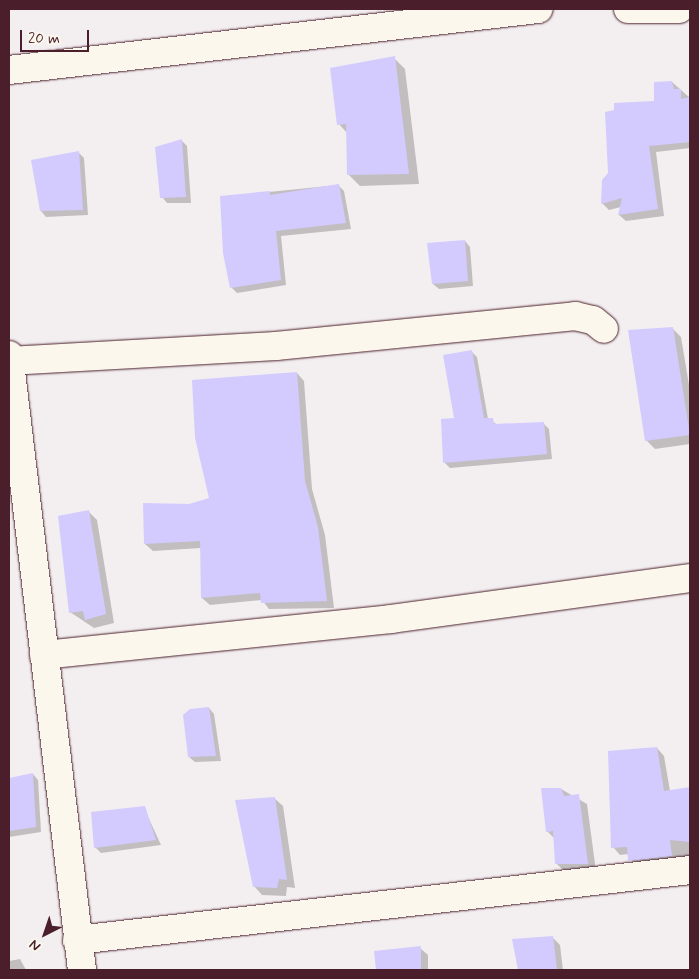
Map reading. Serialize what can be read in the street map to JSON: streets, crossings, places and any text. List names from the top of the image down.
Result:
{
  "scale_bar": "20 m",
  "north": "bottom left"
}
